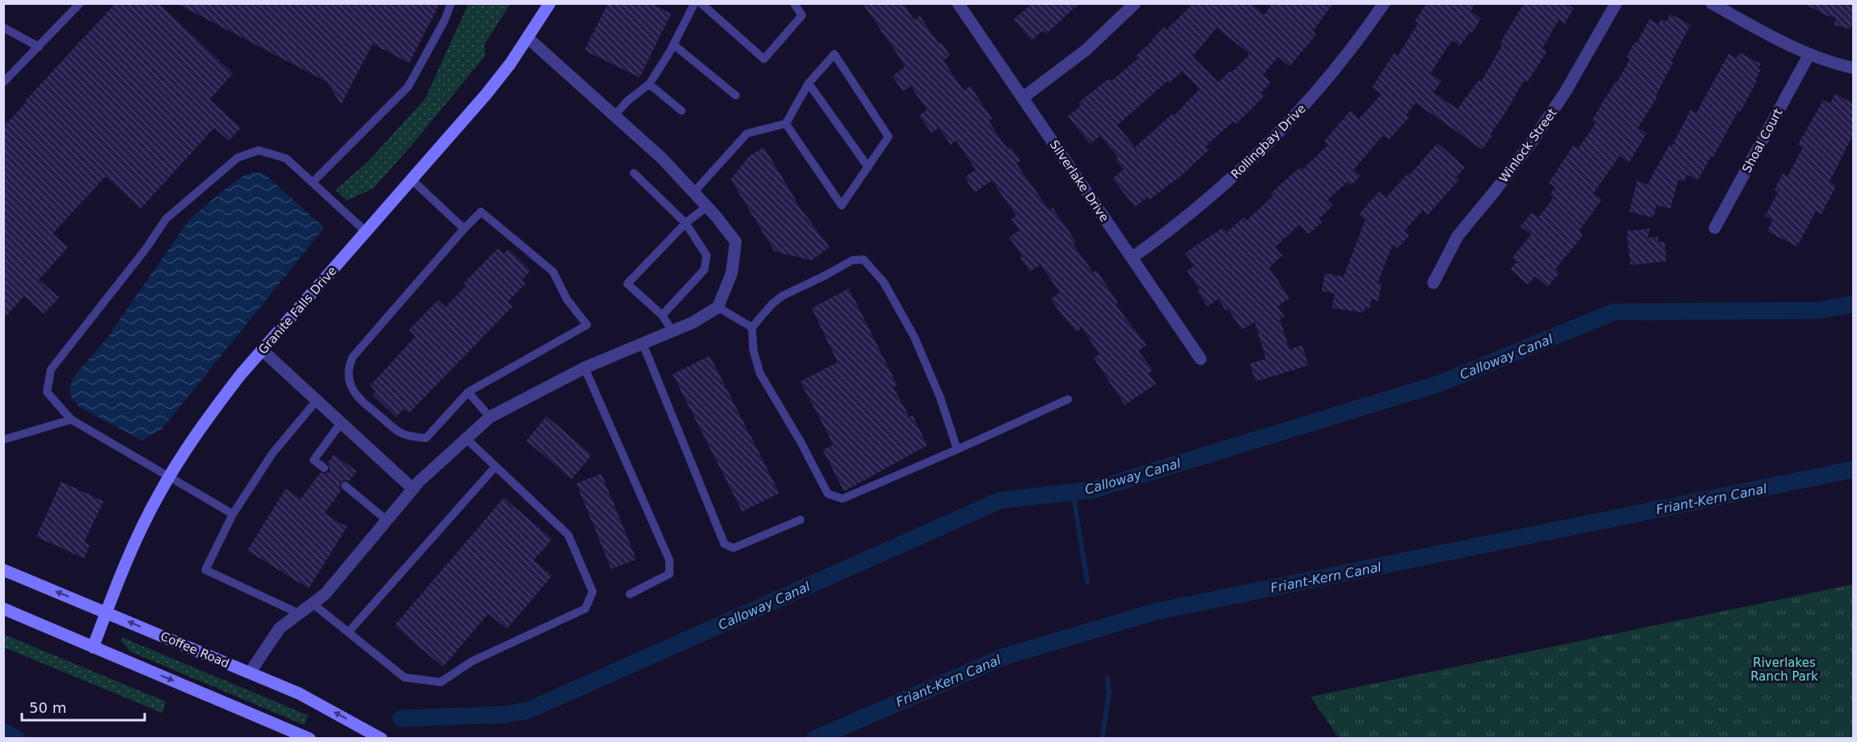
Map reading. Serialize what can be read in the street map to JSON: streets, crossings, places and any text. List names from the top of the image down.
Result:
{
  "streets": {
    "street": [
      "Shoal Court",
      "Rollingbay Drive",
      "Winlock Street",
      "Silverlake Drive",
      "Granite Falls Drive",
      "Coffee Road"
    ]
  },
  "crossings": [
    ["Rollingbay Drive", "Silverlake Drive"],
    ["Granite Falls Drive", "Coffee Road"]
  ],
  "water": ["Calloway Canal", "Friant-Kern Canal"],
  "parks": ["Riverlakes Ranch Park"],
  "scale_bar": "50 m"
}
